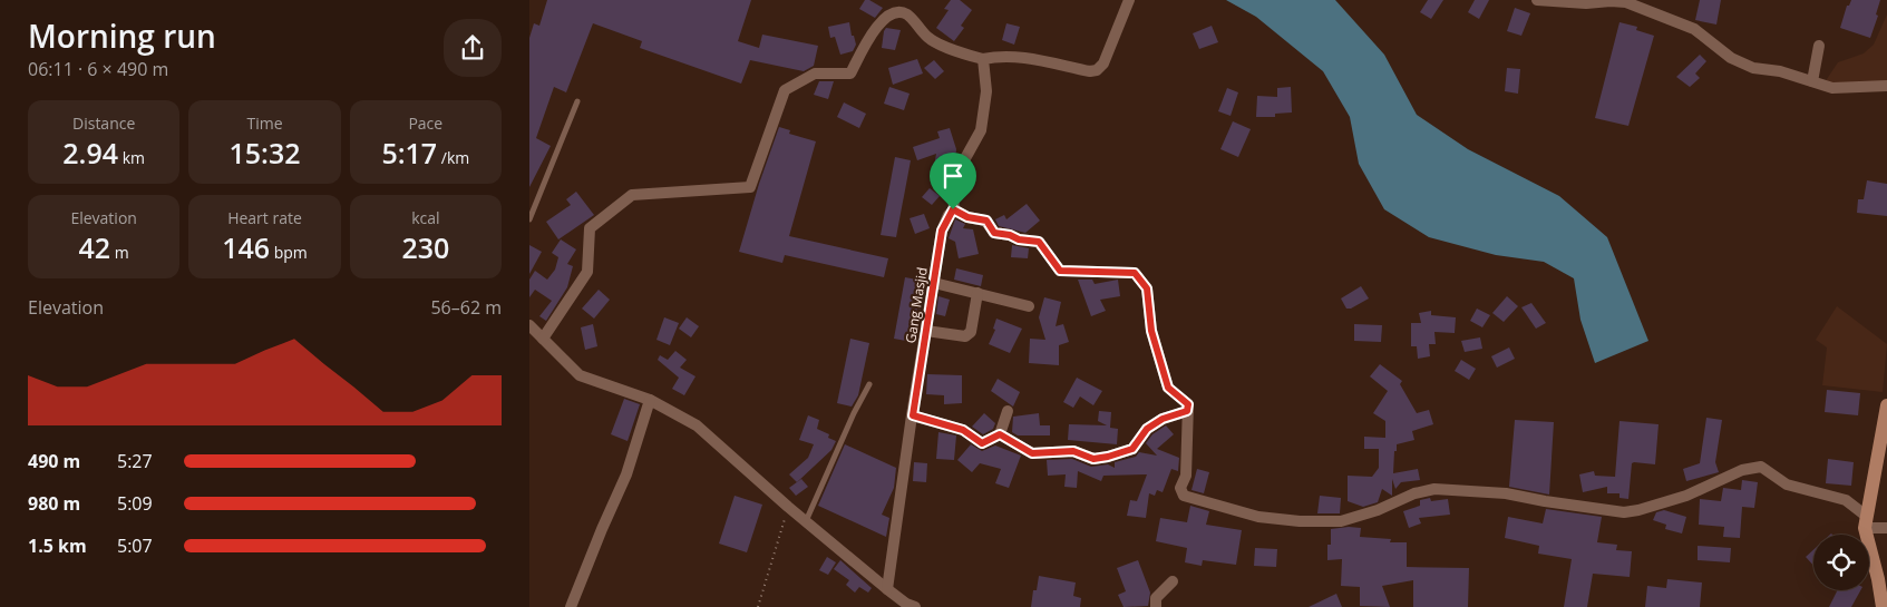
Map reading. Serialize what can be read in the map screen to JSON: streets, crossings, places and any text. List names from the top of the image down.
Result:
{
  "streets": {
    "street": ["Gang Masjid"]
  },
  "page": {
    "heading": ["Morning run", "06:11 · 6 × 490 m"],
    "stats": [
      ["Distance", "2.94 km"],
      ["Time", "15:32"],
      ["Pace", "5:17 /km"],
      ["Elevation", "42 m"],
      ["Heart rate", "146 bpm"],
      ["kcal", "230"]
    ],
    "chart": ["Elevation", "56–62 m"],
    "list": [
      {
        "name": "490 m",
        "note": "5:27"
      },
      {
        "name": "980 m",
        "note": "5:09"
      },
      {
        "name": "1.5 km",
        "note": "5:07"
      }
    ]
  }
}
